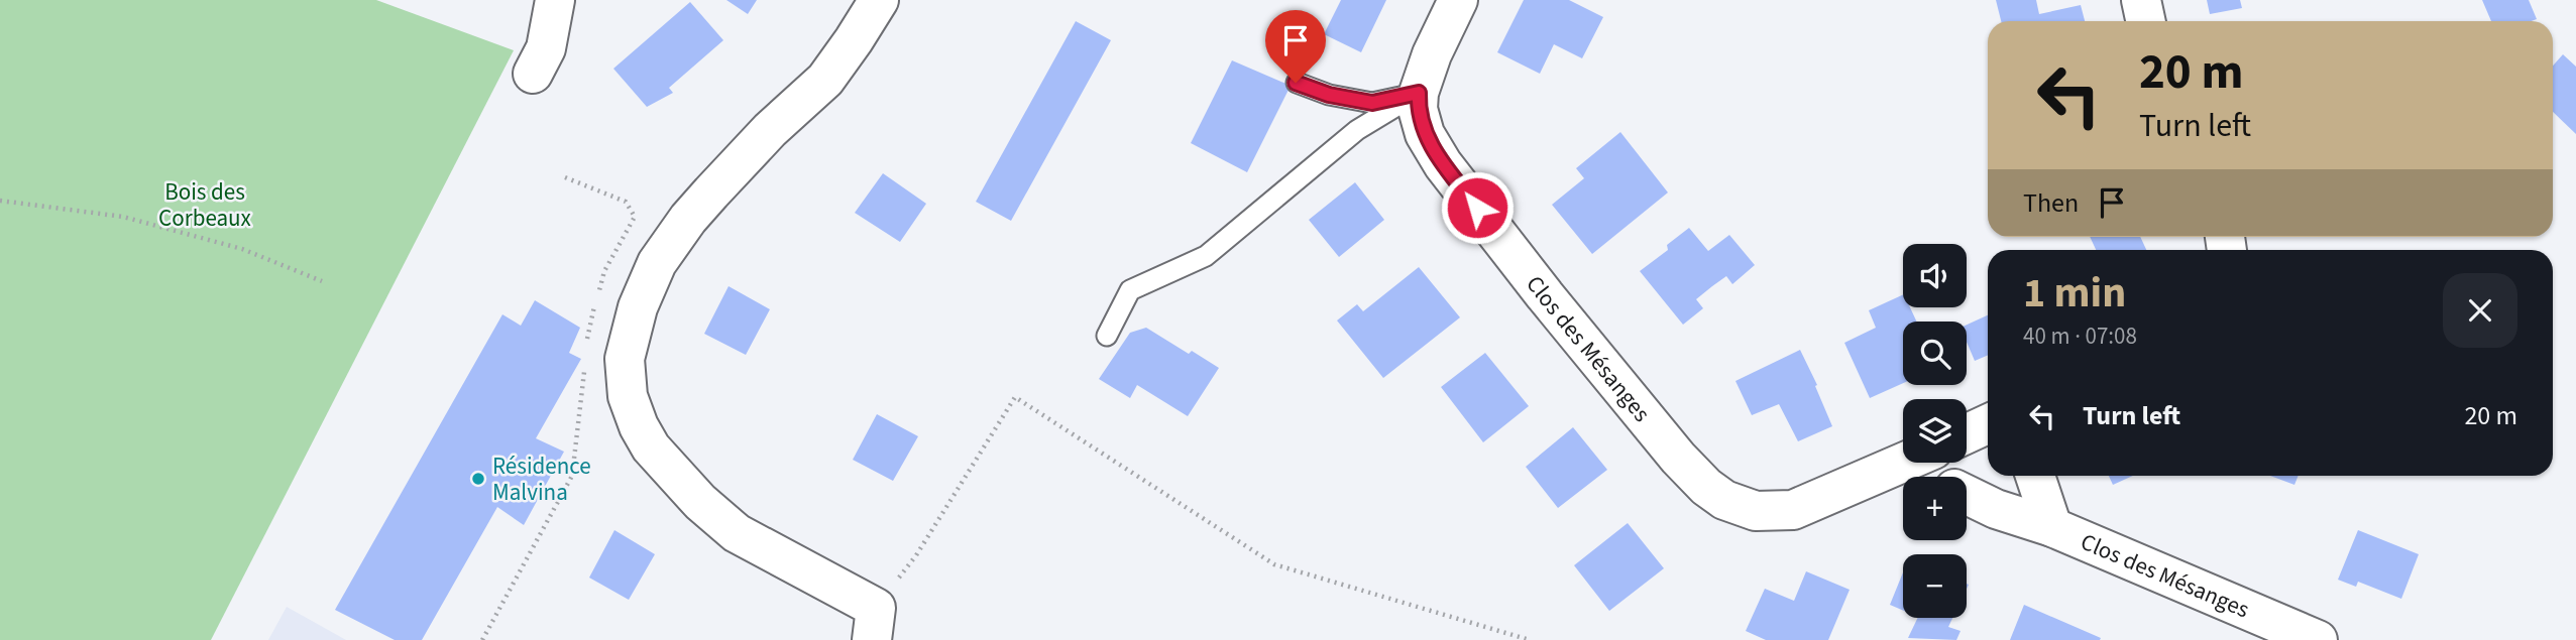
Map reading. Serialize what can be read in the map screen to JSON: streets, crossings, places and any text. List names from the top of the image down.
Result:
{
  "streets": {
    "street": ["Clos des Mésanges"]
  },
  "parks": ["Bois des Corbeaux"],
  "places": ["Résidence Malvina"],
  "page": {
    "turn": ["20 m", "Turn left"],
    "then": "Then",
    "map_buttons": ["+", "−"],
    "heading": ["1 min", "40 m · 07:08"],
    "list": [
      {
        "name": "Turn left",
        "value": "20 m"
      }
    ]
  }
}
